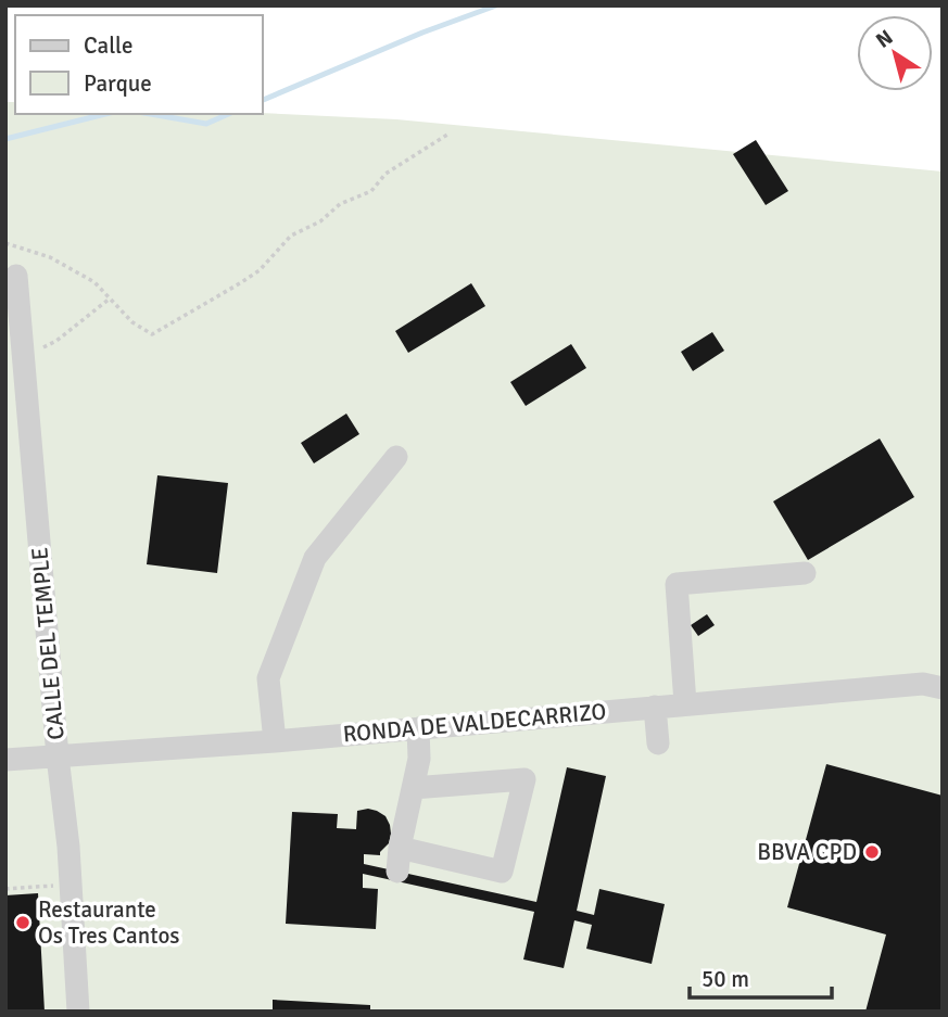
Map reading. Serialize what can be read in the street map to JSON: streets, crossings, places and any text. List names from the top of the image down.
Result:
{
  "streets": {
    "street": ["CALLE DEL TEMPLE", "RONDA DE VALDECARRIZO"]
  },
  "crossings": [
    ["CALLE DEL TEMPLE", "RONDA DE VALDECARRIZO"]
  ],
  "places": ["BBVA CPD", "Restaurante Os Tres Cantos"],
  "legend": ["Calle", "Parque"],
  "scale_bar": "50 m",
  "north": "top left"
}
